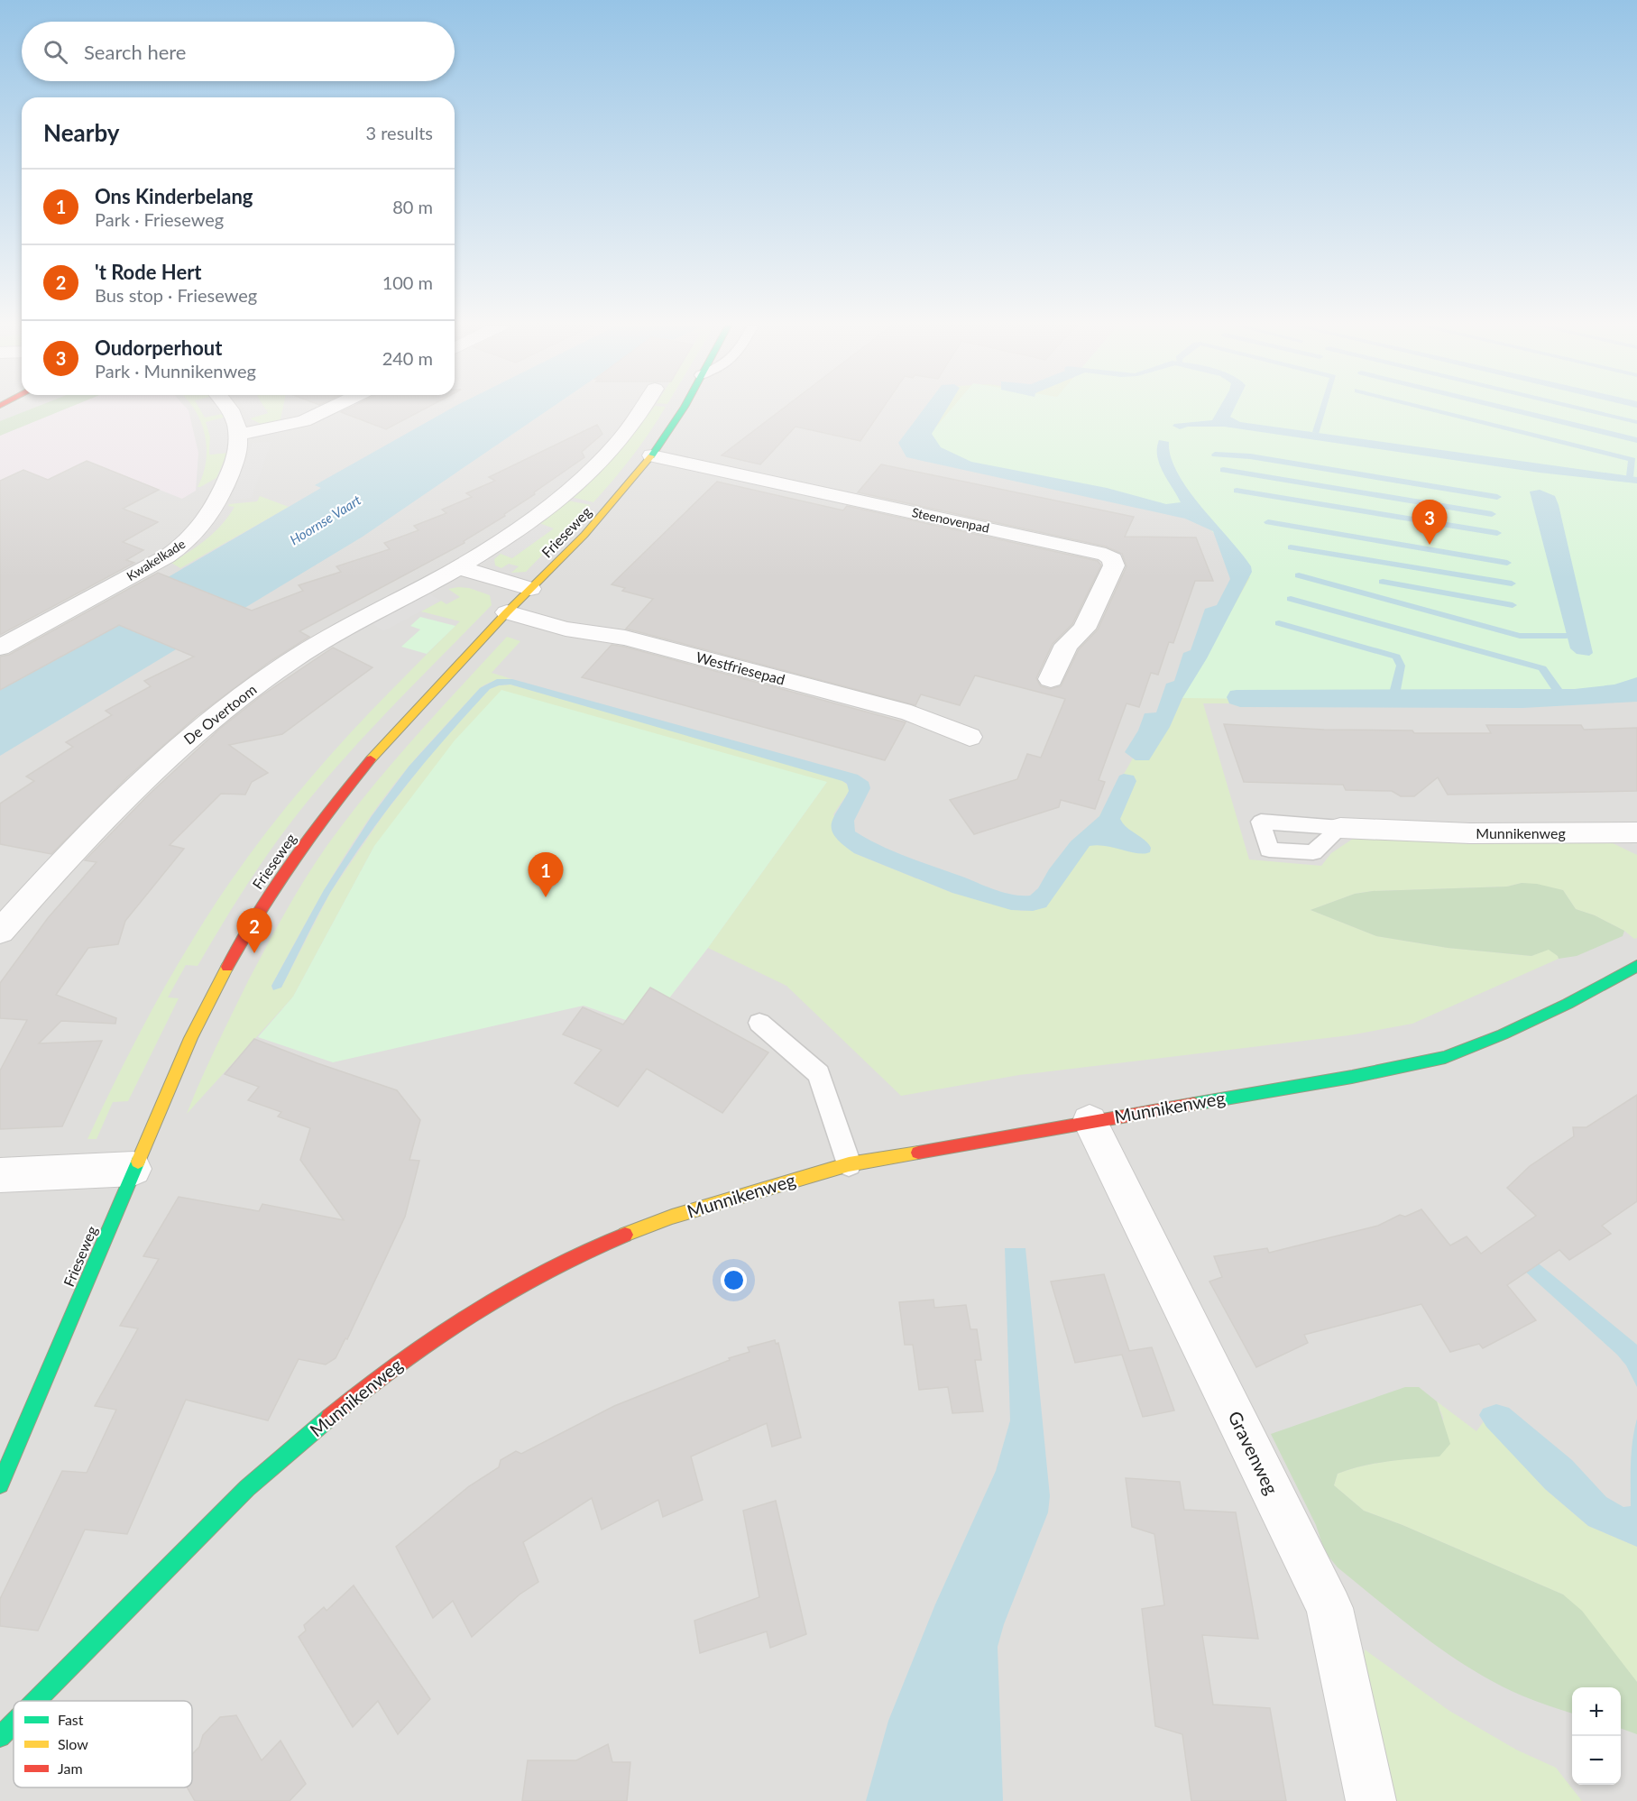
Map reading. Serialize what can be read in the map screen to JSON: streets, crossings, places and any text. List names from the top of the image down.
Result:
{
  "streets": {
    "street": [
      "Steenovenpad",
      "Frieseweg",
      "Kwakelkade",
      "Westfriesepad",
      "De Overtoom",
      "Munnikenweg",
      "Gravenweg"
    ]
  },
  "crossings": [
    ["Steenovenpad", "Frieseweg"],
    ["Frieseweg", "Westfriesepad"],
    ["Munnikenweg", "Gravenweg"]
  ],
  "water": ["Hoornse Vaart"],
  "legend": ["Fast", "Slow", "Jam"],
  "page": {
    "search": "Search here",
    "heading": ["Nearby", "3 results"],
    "list": [
      {
        "mark": "1",
        "name": "Ons Kinderbelang",
        "note": "Park · Frieseweg",
        "value": "80 m"
      },
      {
        "mark": "2",
        "name": "'t Rode Hert",
        "note": "Bus stop · Frieseweg",
        "value": "100 m"
      },
      {
        "mark": "3",
        "name": "Oudorperhout",
        "note": "Park · Munnikenweg",
        "value": "240 m"
      }
    ],
    "pins": ["3", "1", "2"],
    "map_buttons": ["+", "−"]
  }
}
